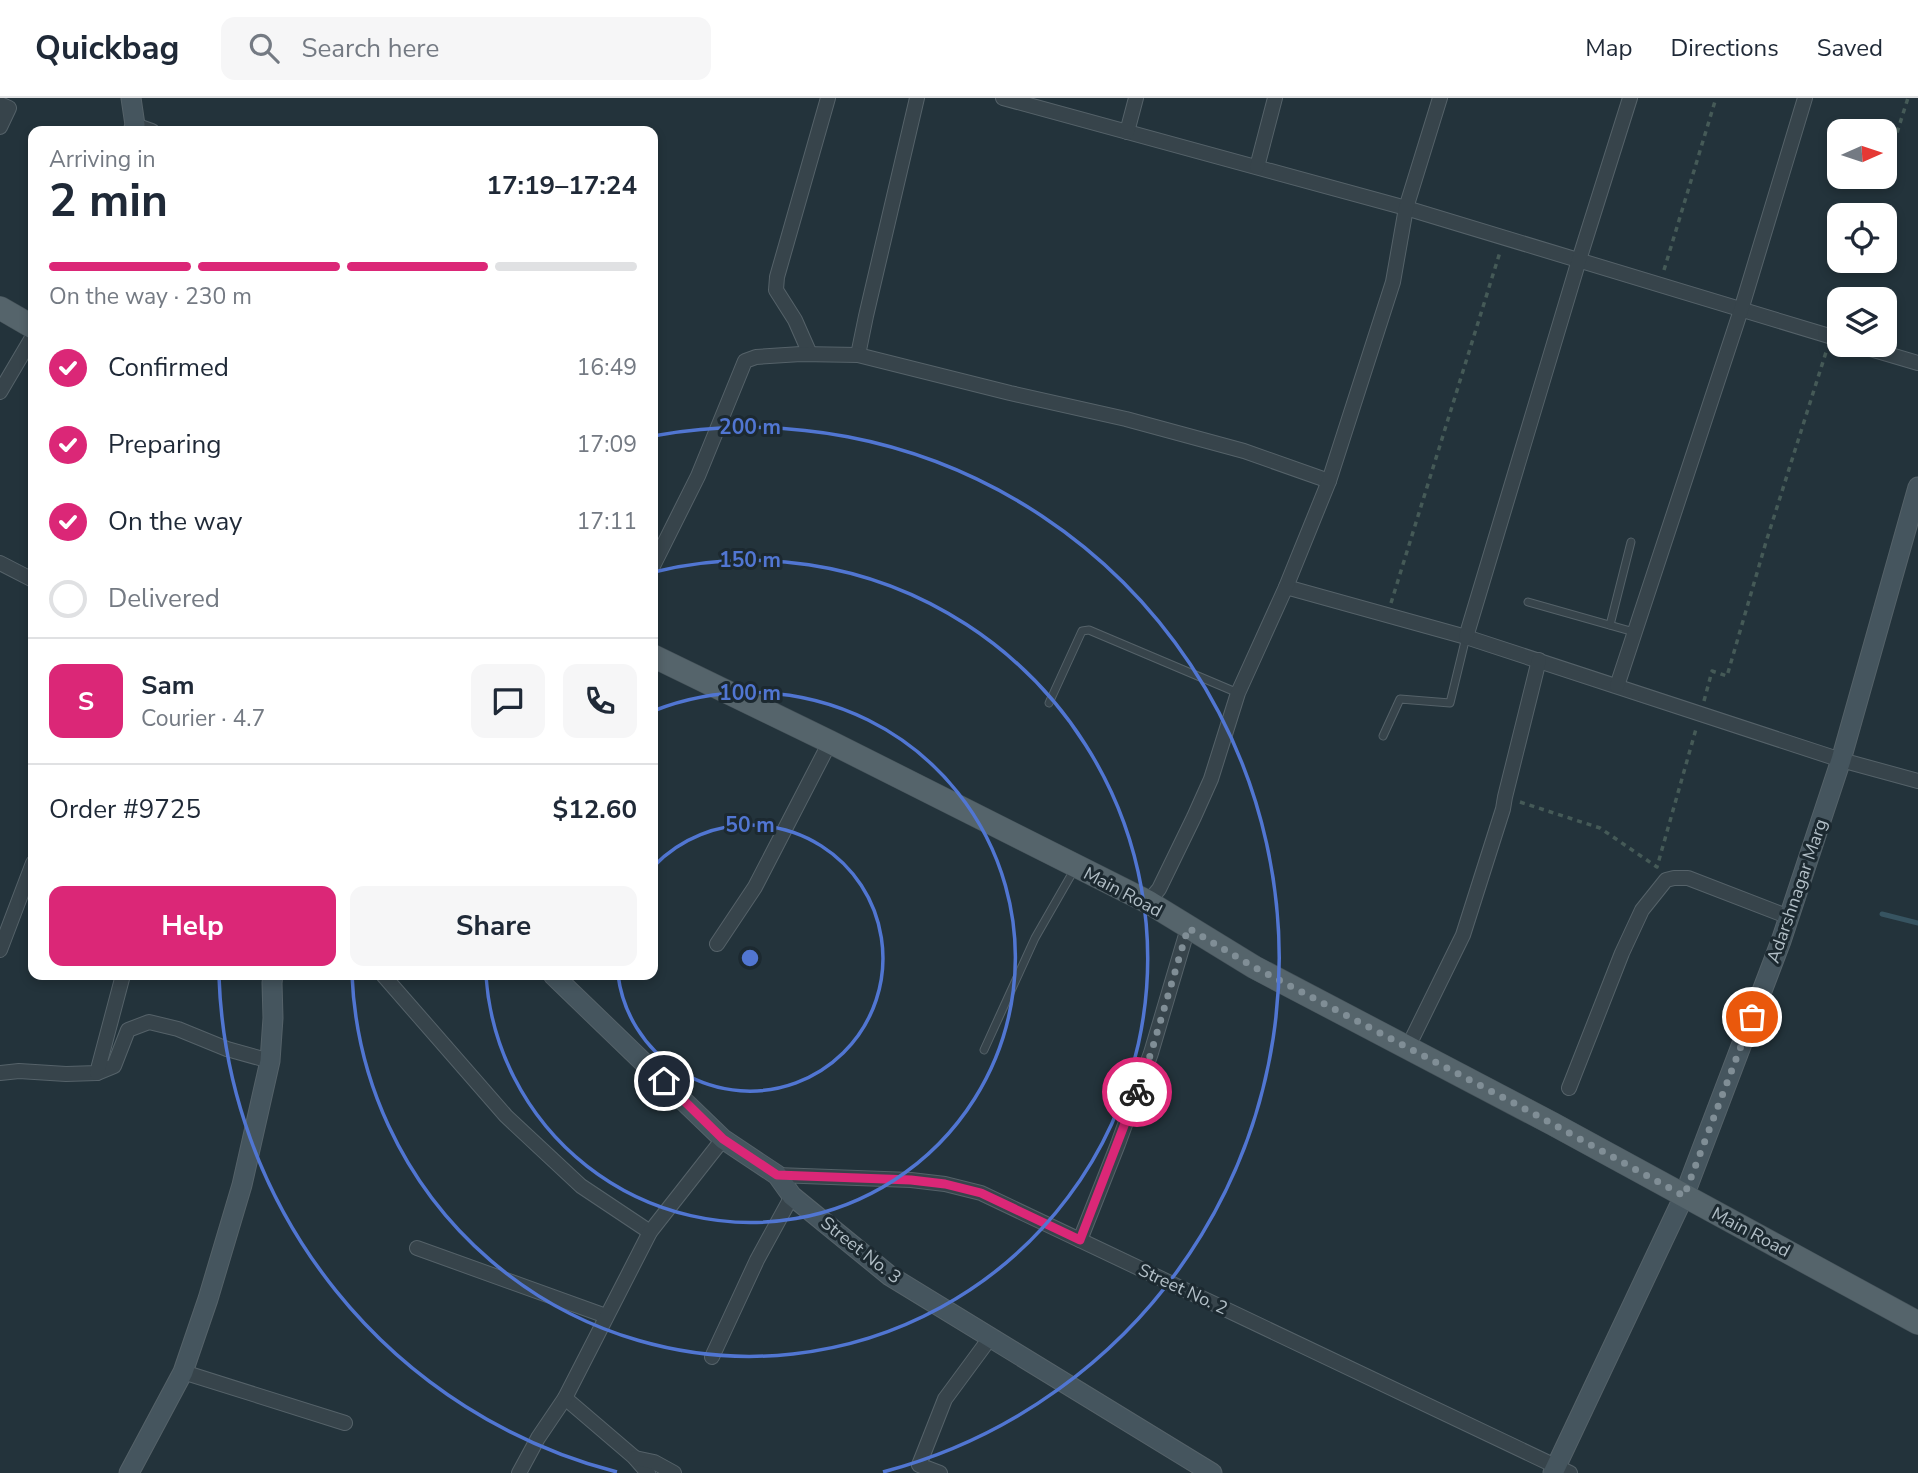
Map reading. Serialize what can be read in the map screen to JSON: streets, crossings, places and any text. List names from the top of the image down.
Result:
{
  "streets": {
    "main road": ["Main Road"],
    "street": ["Adarshnagar Marg", "Street No. 3", "Street No. 2"]
  },
  "crossings": [
    ["Adarshnagar Marg", "Main Road"],
    ["Adarshnagar Marg", "Street No. 2"],
    ["Street No. 3", "Street No. 2"]
  ],
  "north": "right",
  "page": {
    "header": "Quickbag",
    "search": "Search here",
    "nav": ["Map", "Directions", "Saved"],
    "heading": ["2 min", "Arriving in", "17:19–17:24"],
    "panel": [
      "Sam",
      "Courier · 4.7",
      "Order #9725",
      "$12.60"
    ],
    "bar": "On the way · 230 m",
    "list": [
      ["Confirmed", "16:49"],
      ["Preparing", "17:09"],
      ["On the way", "17:11"],
      "Delivered"
    ],
    "round": "S",
    "buttons": ["Help", "Share"]
  },
  "rings": [
    "200 m",
    "150 m",
    "100 m",
    "50 m"
  ]
}
